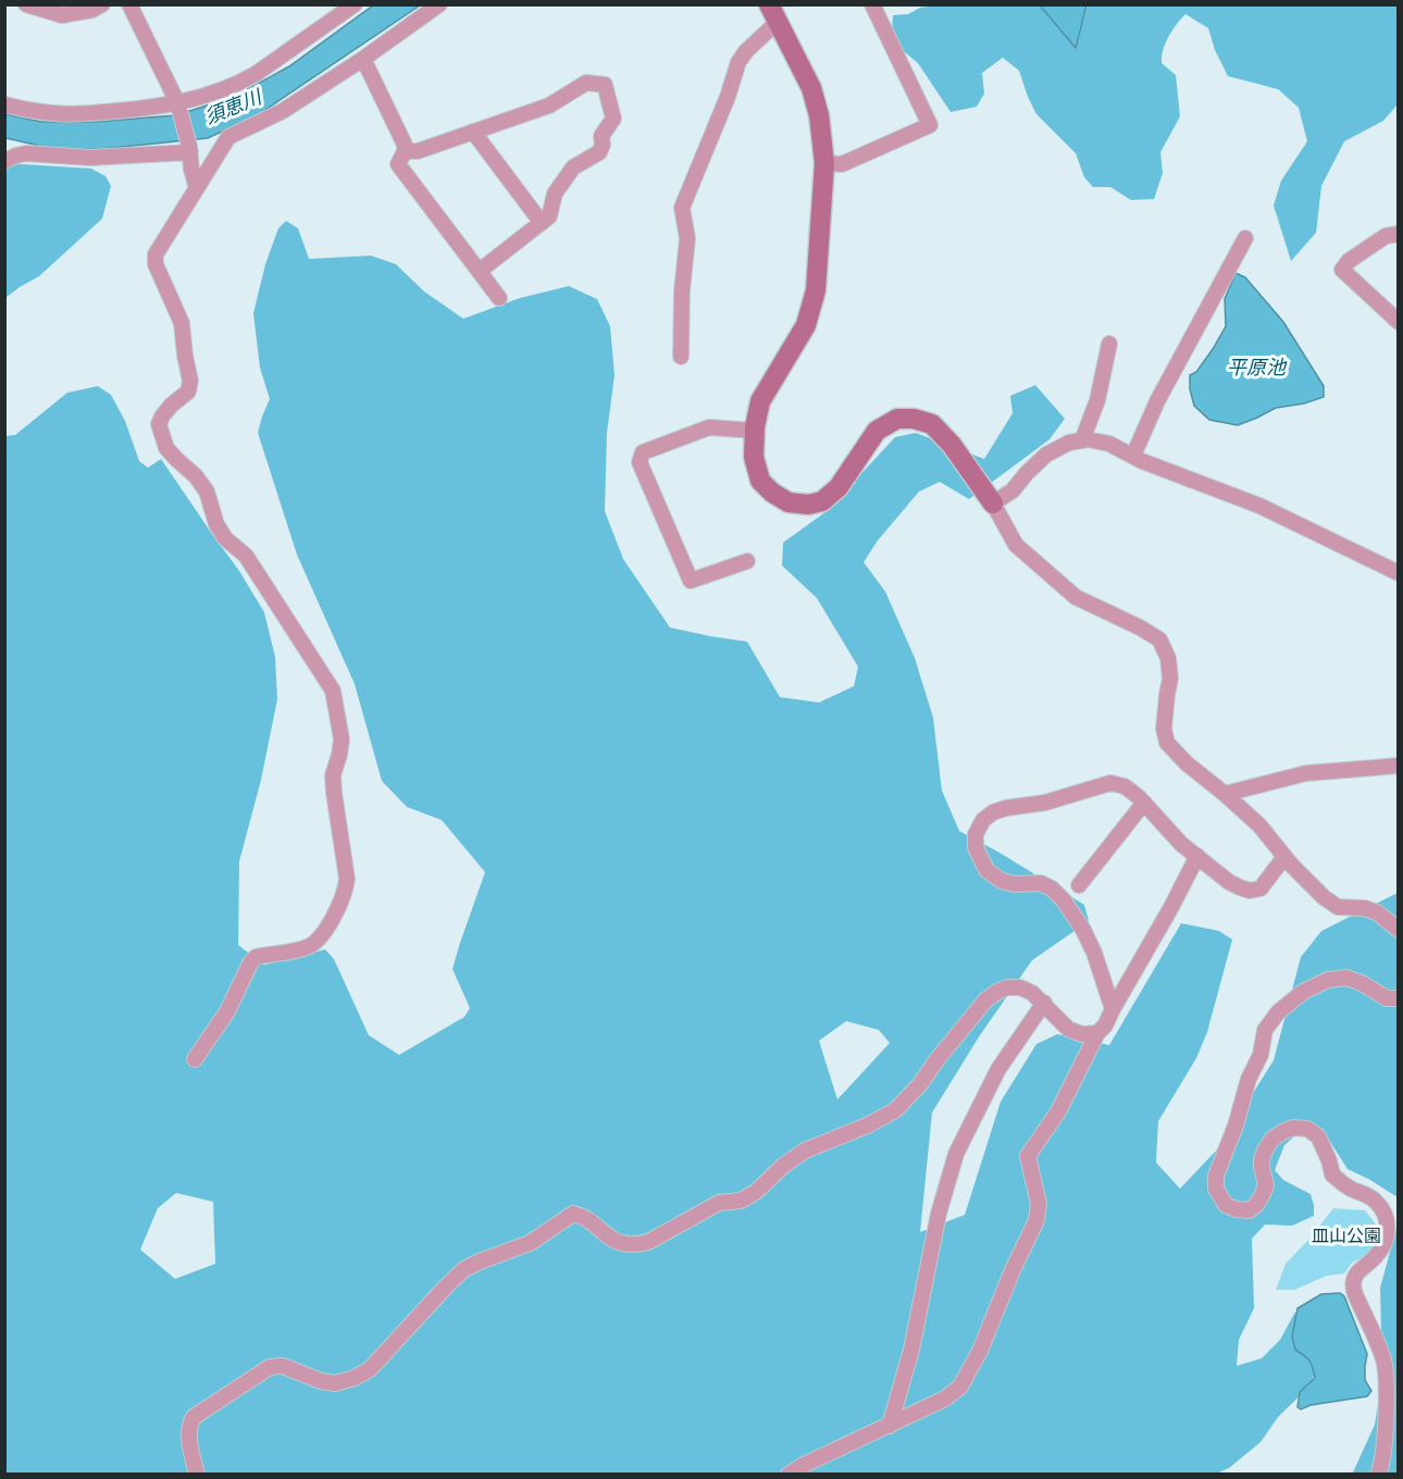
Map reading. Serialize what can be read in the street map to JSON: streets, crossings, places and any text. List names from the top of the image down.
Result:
{
  "water": ["須恵川", "平原池"],
  "parks": ["皿山公園"]
}
